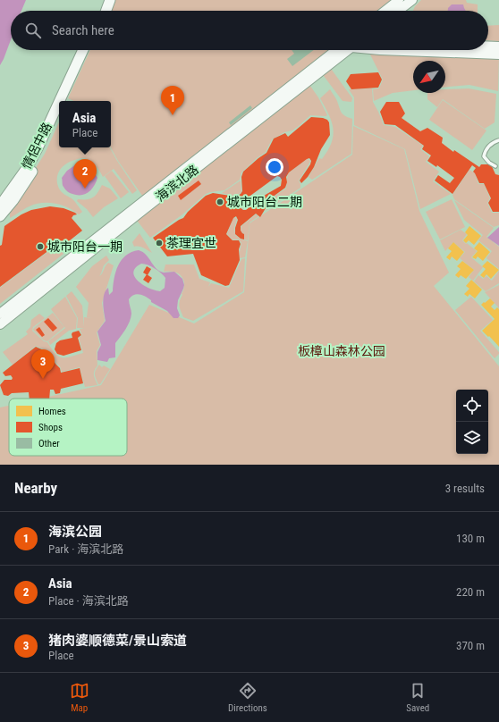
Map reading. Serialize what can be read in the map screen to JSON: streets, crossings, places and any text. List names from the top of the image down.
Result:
{
  "streets": {
    "highway": ["情侶中路"],
    "main road": ["海滨北路"]
  },
  "parks": ["板樟山森林公园"],
  "places": ["城市阳台二期", "茶理宜世", "城市阳台一期"],
  "legend": ["Homes", "Shops", "Other"],
  "north": "bottom left",
  "page": {
    "search": "Search here",
    "pins": ["1", "2", "3"],
    "popup": ["Asia", "Place"],
    "heading": ["Nearby", "3 results"],
    "list": [
      {
        "mark": "1",
        "name": "海滨公园",
        "note": "Park · 海滨北路",
        "value": "130 m"
      },
      {
        "mark": "2",
        "name": "Asia",
        "note": "Place · 海滨北路",
        "value": "220 m"
      },
      {
        "mark": "3",
        "name": "猪肉婆顺德菜/景山索道",
        "note": "Place",
        "value": "370 m"
      }
    ],
    "nav": ["Map", "Directions", "Saved"]
  }
}
